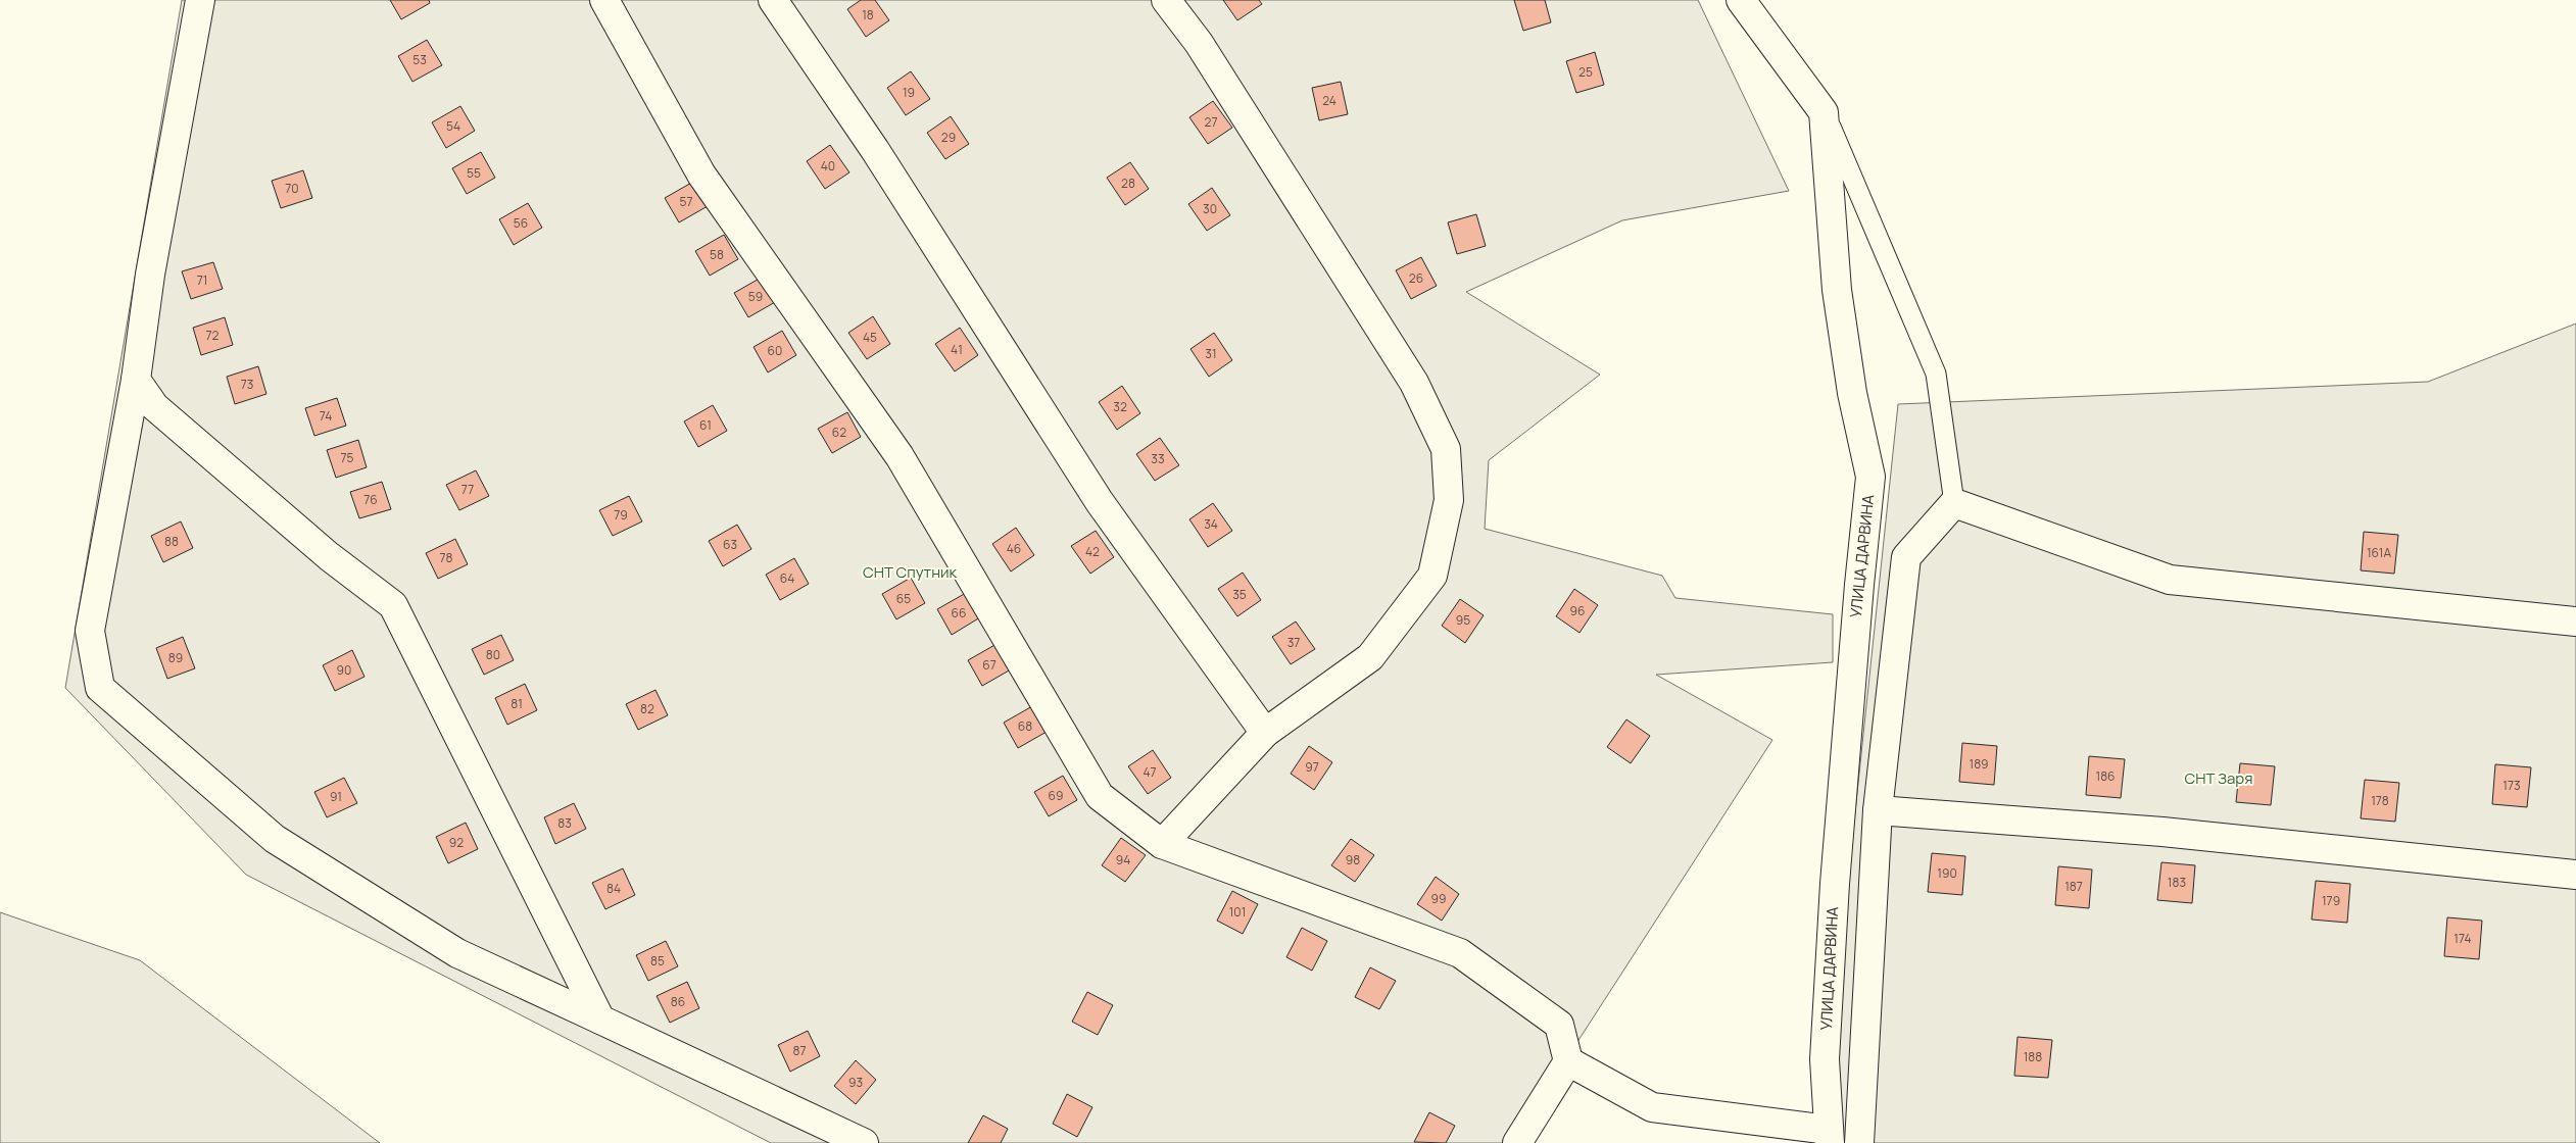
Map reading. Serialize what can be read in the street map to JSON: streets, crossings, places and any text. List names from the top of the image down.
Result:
{
  "streets": {
    "street": ["УЛИЦА ДАРВИНА"]
  },
  "parks": ["СНТ Спутник", "СНТ Заря"],
  "house_numbers": [
    "18",
    "53",
    "25",
    "19",
    "24",
    "27",
    "54",
    "29",
    "40",
    "55",
    "28",
    "70",
    "57",
    "30",
    "56",
    "58",
    "26",
    "71",
    "59",
    "72",
    "45",
    "41",
    "60",
    "31",
    "73",
    "32",
    "74",
    "61",
    "62",
    "75",
    "33",
    "77",
    "76",
    "79",
    "34",
    "88",
    "63",
    "46",
    "42",
    "161А",
    "78",
    "64",
    "35",
    "65",
    "96",
    "66",
    "95",
    "37",
    "80",
    "89",
    "67",
    "90",
    "81",
    "82",
    "68",
    "189",
    "97",
    "47",
    "186",
    "173",
    "69",
    "91",
    "178",
    "83",
    "92",
    "94",
    "98",
    "190",
    "183",
    "187",
    "84",
    "99",
    "179",
    "101",
    "174",
    "85",
    "86",
    "87",
    "188",
    "93"
  ]
}
